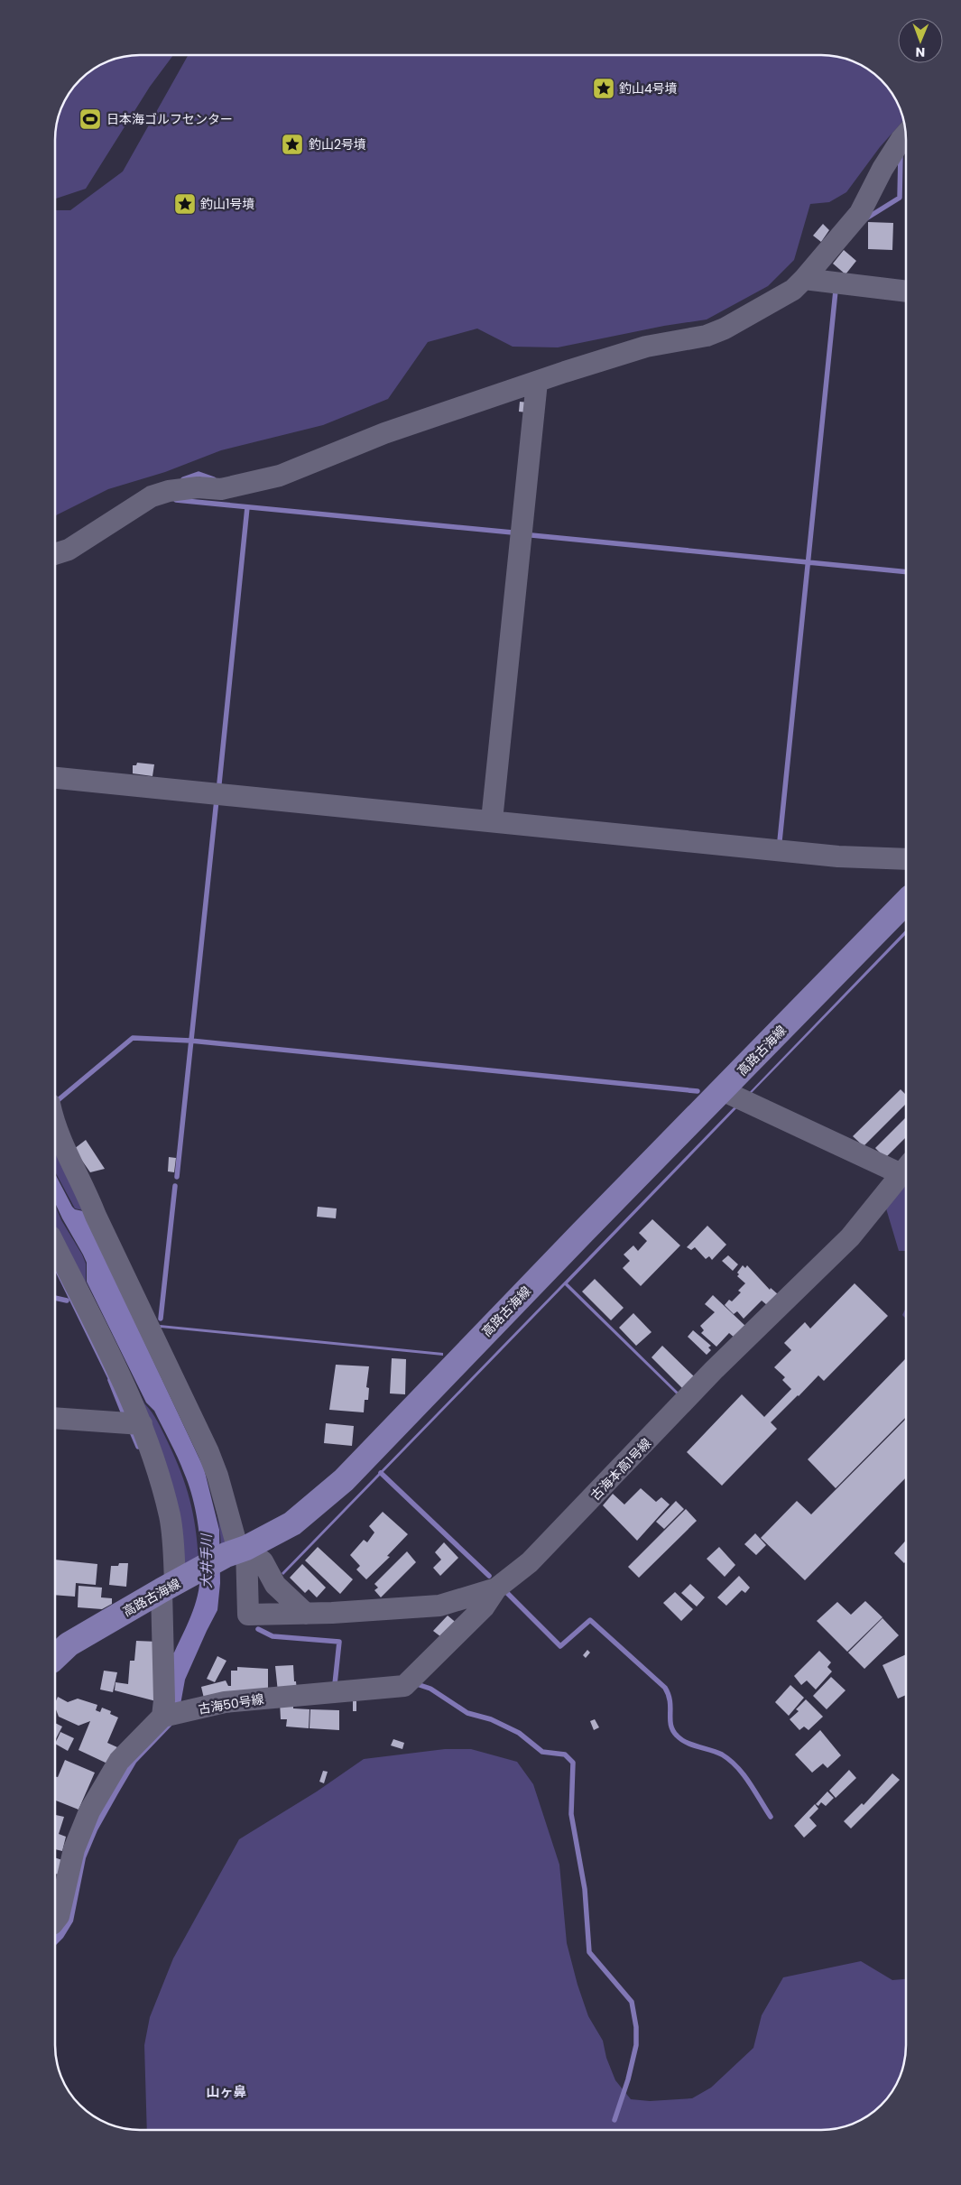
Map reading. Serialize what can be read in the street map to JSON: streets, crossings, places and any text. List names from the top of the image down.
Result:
{
  "streets": {
    "main road": ["高路古海線"],
    "street": ["古海本高1号線", "古海50号線"]
  },
  "crossings": [
    ["高路古海線", "古海本高1号線"],
    ["古海本高1号線", "古海50号線"]
  ],
  "districts": ["山ヶ鼻"],
  "water": ["大井手川"],
  "places": {
    "place": ["釣山4号墳", "釣山2号墳", "釣山1号墳"],
    "sports": ["日本海ゴルフセンター"]
  },
  "north": "bottom"
}
